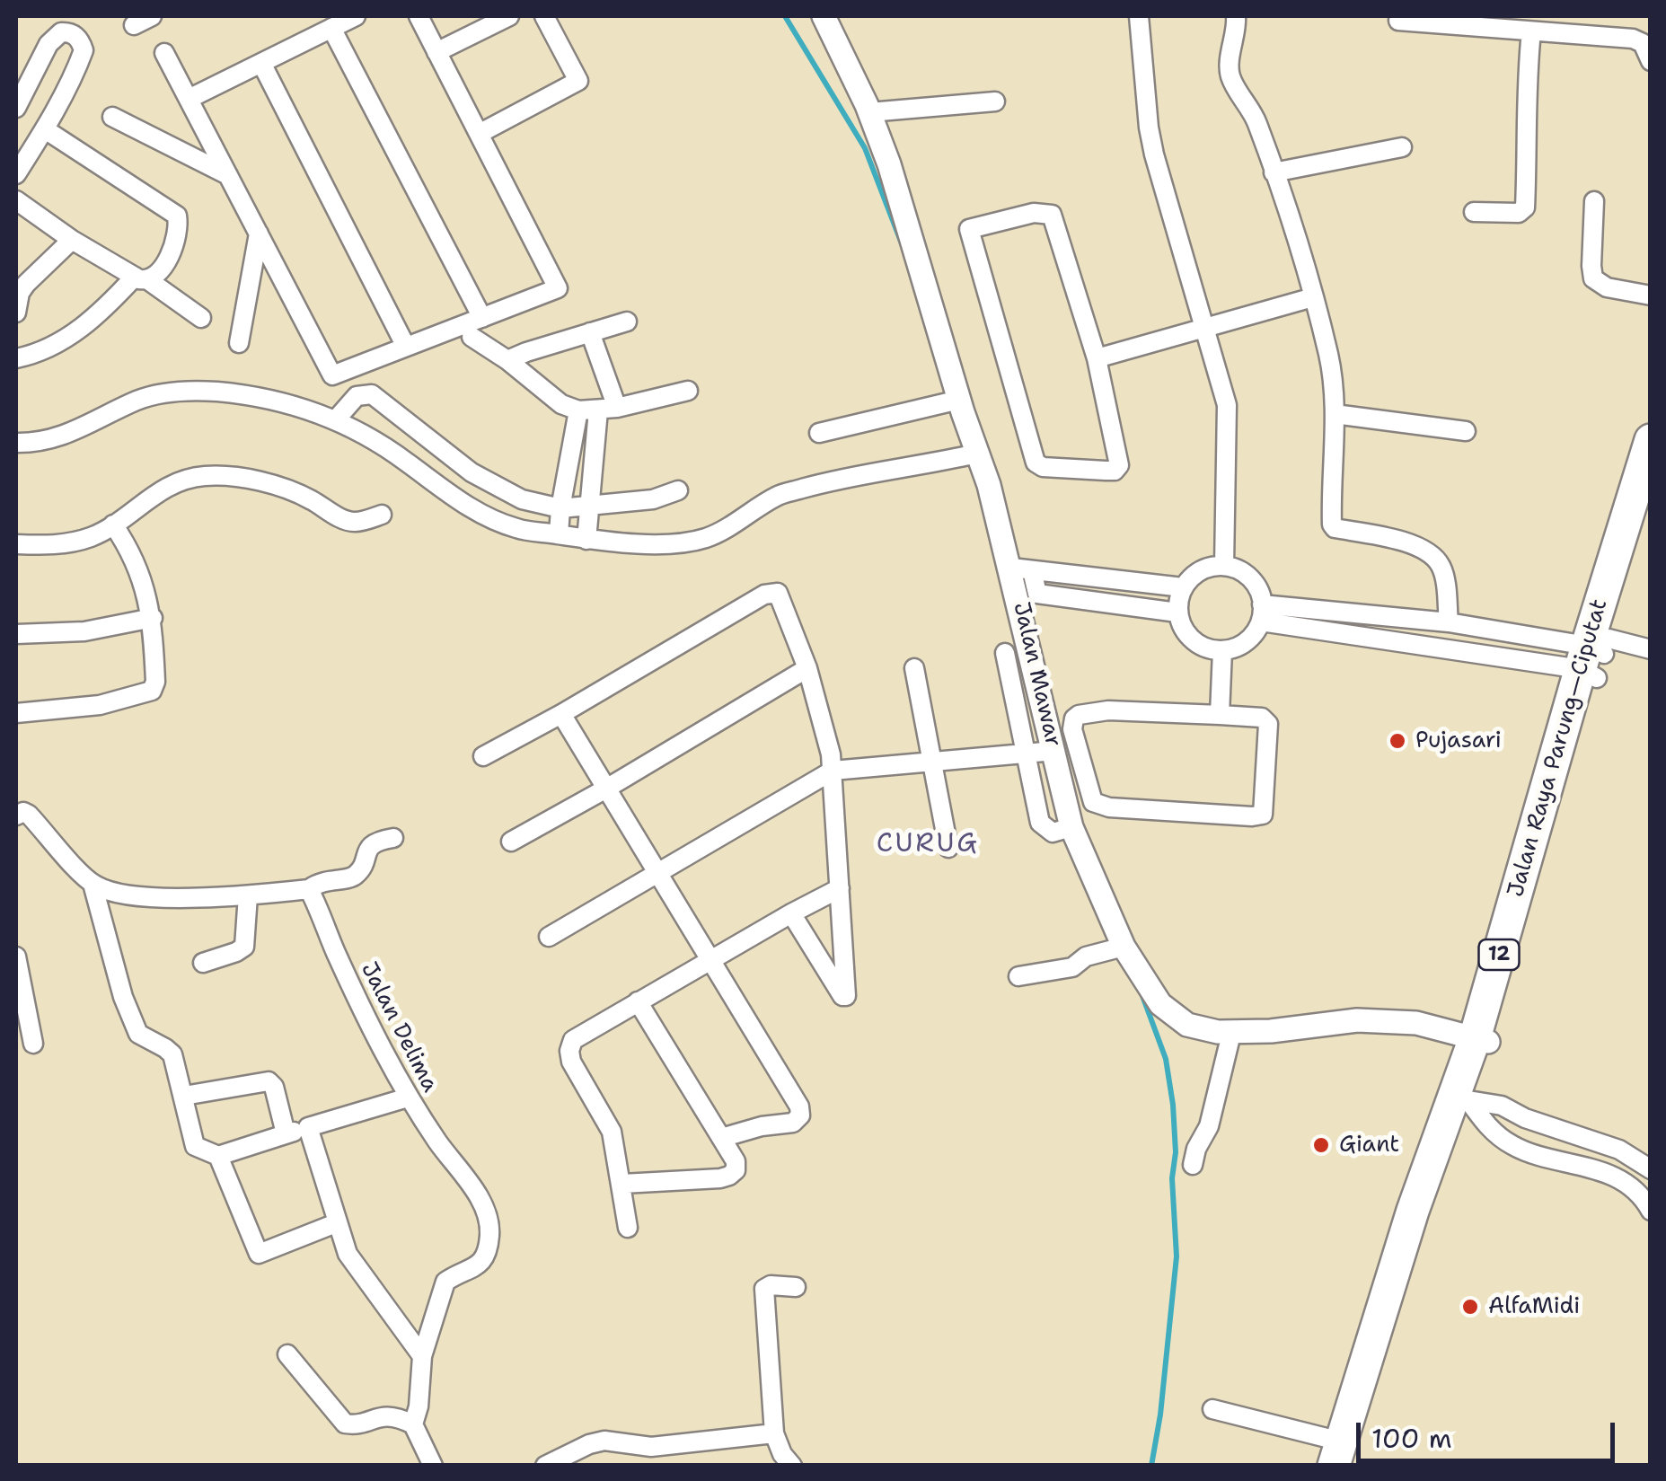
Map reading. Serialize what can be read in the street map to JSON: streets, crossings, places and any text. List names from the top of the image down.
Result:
{
  "streets": {
    "highway": ["Jalan Raya Parung—Ciputat", "12"],
    "street": ["Jalan Mawar", "Jalan Delima"]
  },
  "crossings": [
    ["Jalan Mawar", "Jalan Raya Parung—Ciputat"]
  ],
  "districts": ["CURUG"],
  "places": ["Pujasari", "Giant", "AlfaMidi"],
  "scale_bar": "100 m"
}
